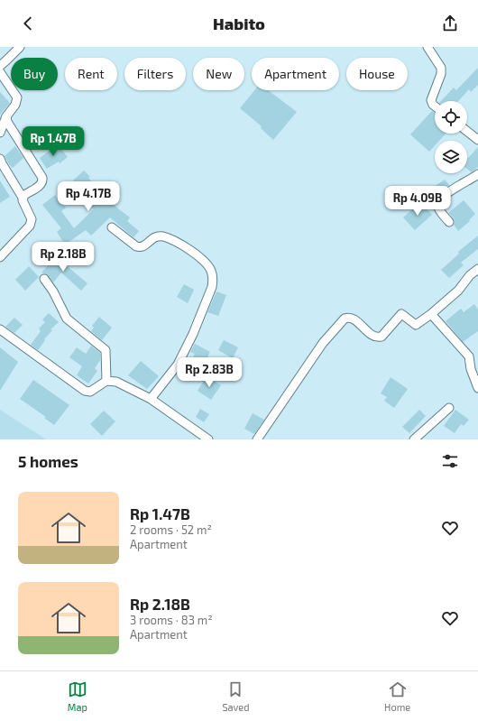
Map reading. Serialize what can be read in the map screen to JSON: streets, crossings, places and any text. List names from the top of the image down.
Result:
{
  "page": {
    "header": "Habito",
    "chip": [
      "Buy",
      "Rent",
      "Filters",
      "New",
      "Apartment",
      "House"
    ],
    "price": [
      "Rp 1.47B",
      "Rp 4.17B",
      "Rp 4.09B",
      "Rp 2.18B",
      "Rp 2.83B"
    ],
    "heading": "5 homes",
    "list": [
      {
        "name": "Rp 1.47B",
        "note": "2 rooms · 52 m² · Apartment"
      },
      {
        "name": "Rp 2.18B",
        "note": "3 rooms · 83 m² · Apartment"
      }
    ],
    "tabs": ["Map", "Saved", "Home"]
  }
}
